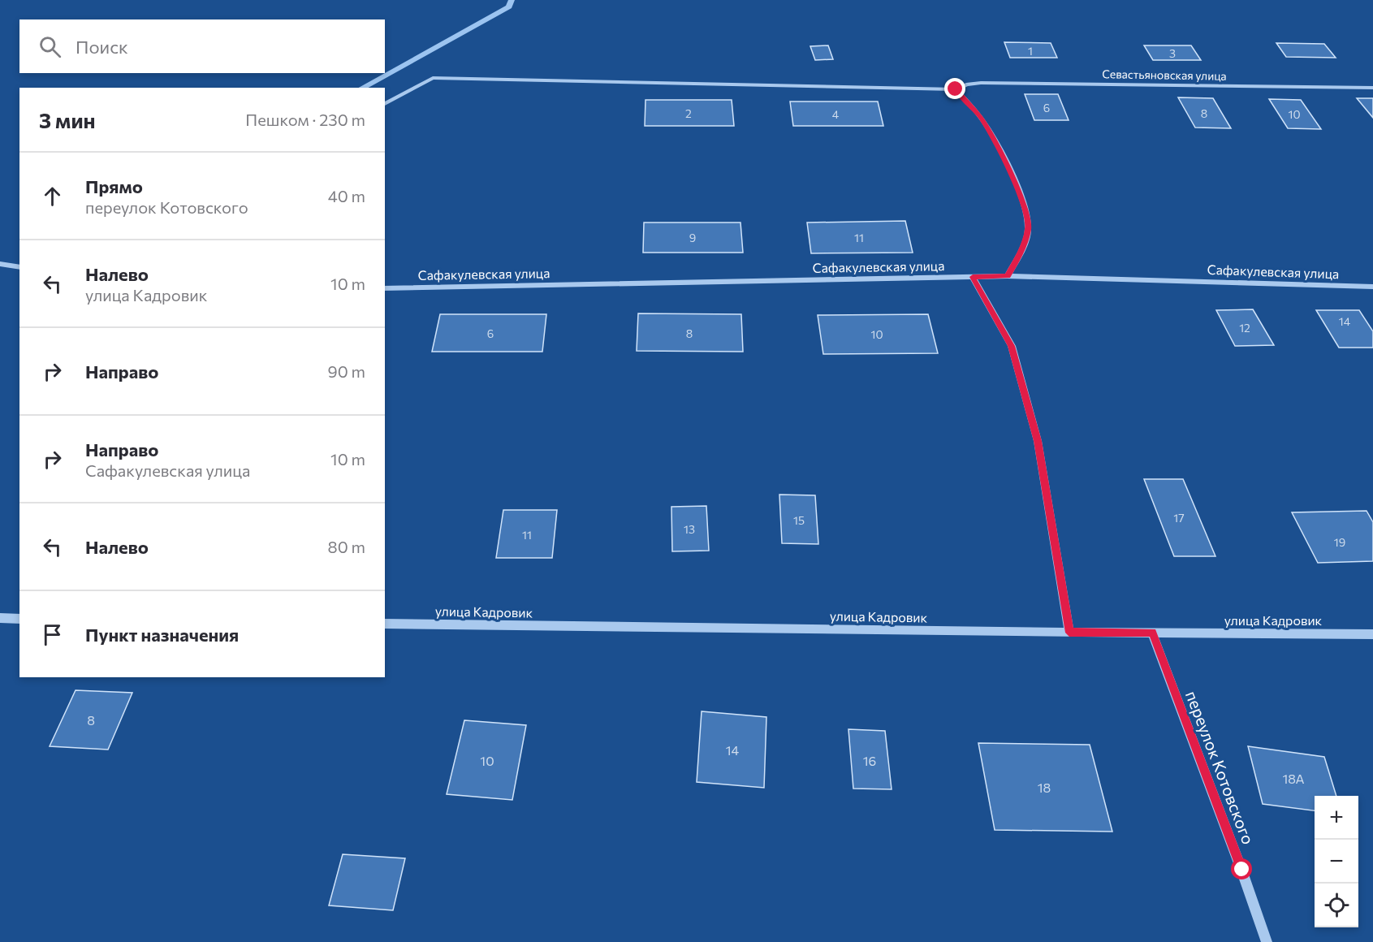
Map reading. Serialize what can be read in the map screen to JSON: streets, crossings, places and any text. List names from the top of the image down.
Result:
{
  "streets": {
    "street": [
      "Севастьяновская улица",
      "Сафакулевская улица",
      "улица Кадровик",
      "переулок Котовского"
    ]
  },
  "crossings": [
    ["улица Кадровик", "переулок Котовского"]
  ],
  "house_numbers": [
    "1",
    "3",
    "6",
    "2",
    "8",
    "4",
    "10",
    "9",
    "11",
    "14",
    "12",
    "6",
    "8",
    "10",
    "17",
    "15",
    "13",
    "11",
    "19",
    "8",
    "14",
    "10",
    "16",
    "18А",
    "18"
  ],
  "page": {
    "search": "Поиск",
    "heading": ["3 мин", "Пешком · 230 m"],
    "list": [
      ["Прямо", "переулок Котовского", "40 m"],
      ["Налево", "улица Кадровик", "10 m"],
      ["Направо", "90 m"],
      ["Направо", "Сафакулевская улица", "10 m"],
      ["Налево", "80 m"],
      "Пункт назначения"
    ],
    "map_buttons": ["+", "−"]
  }
}
